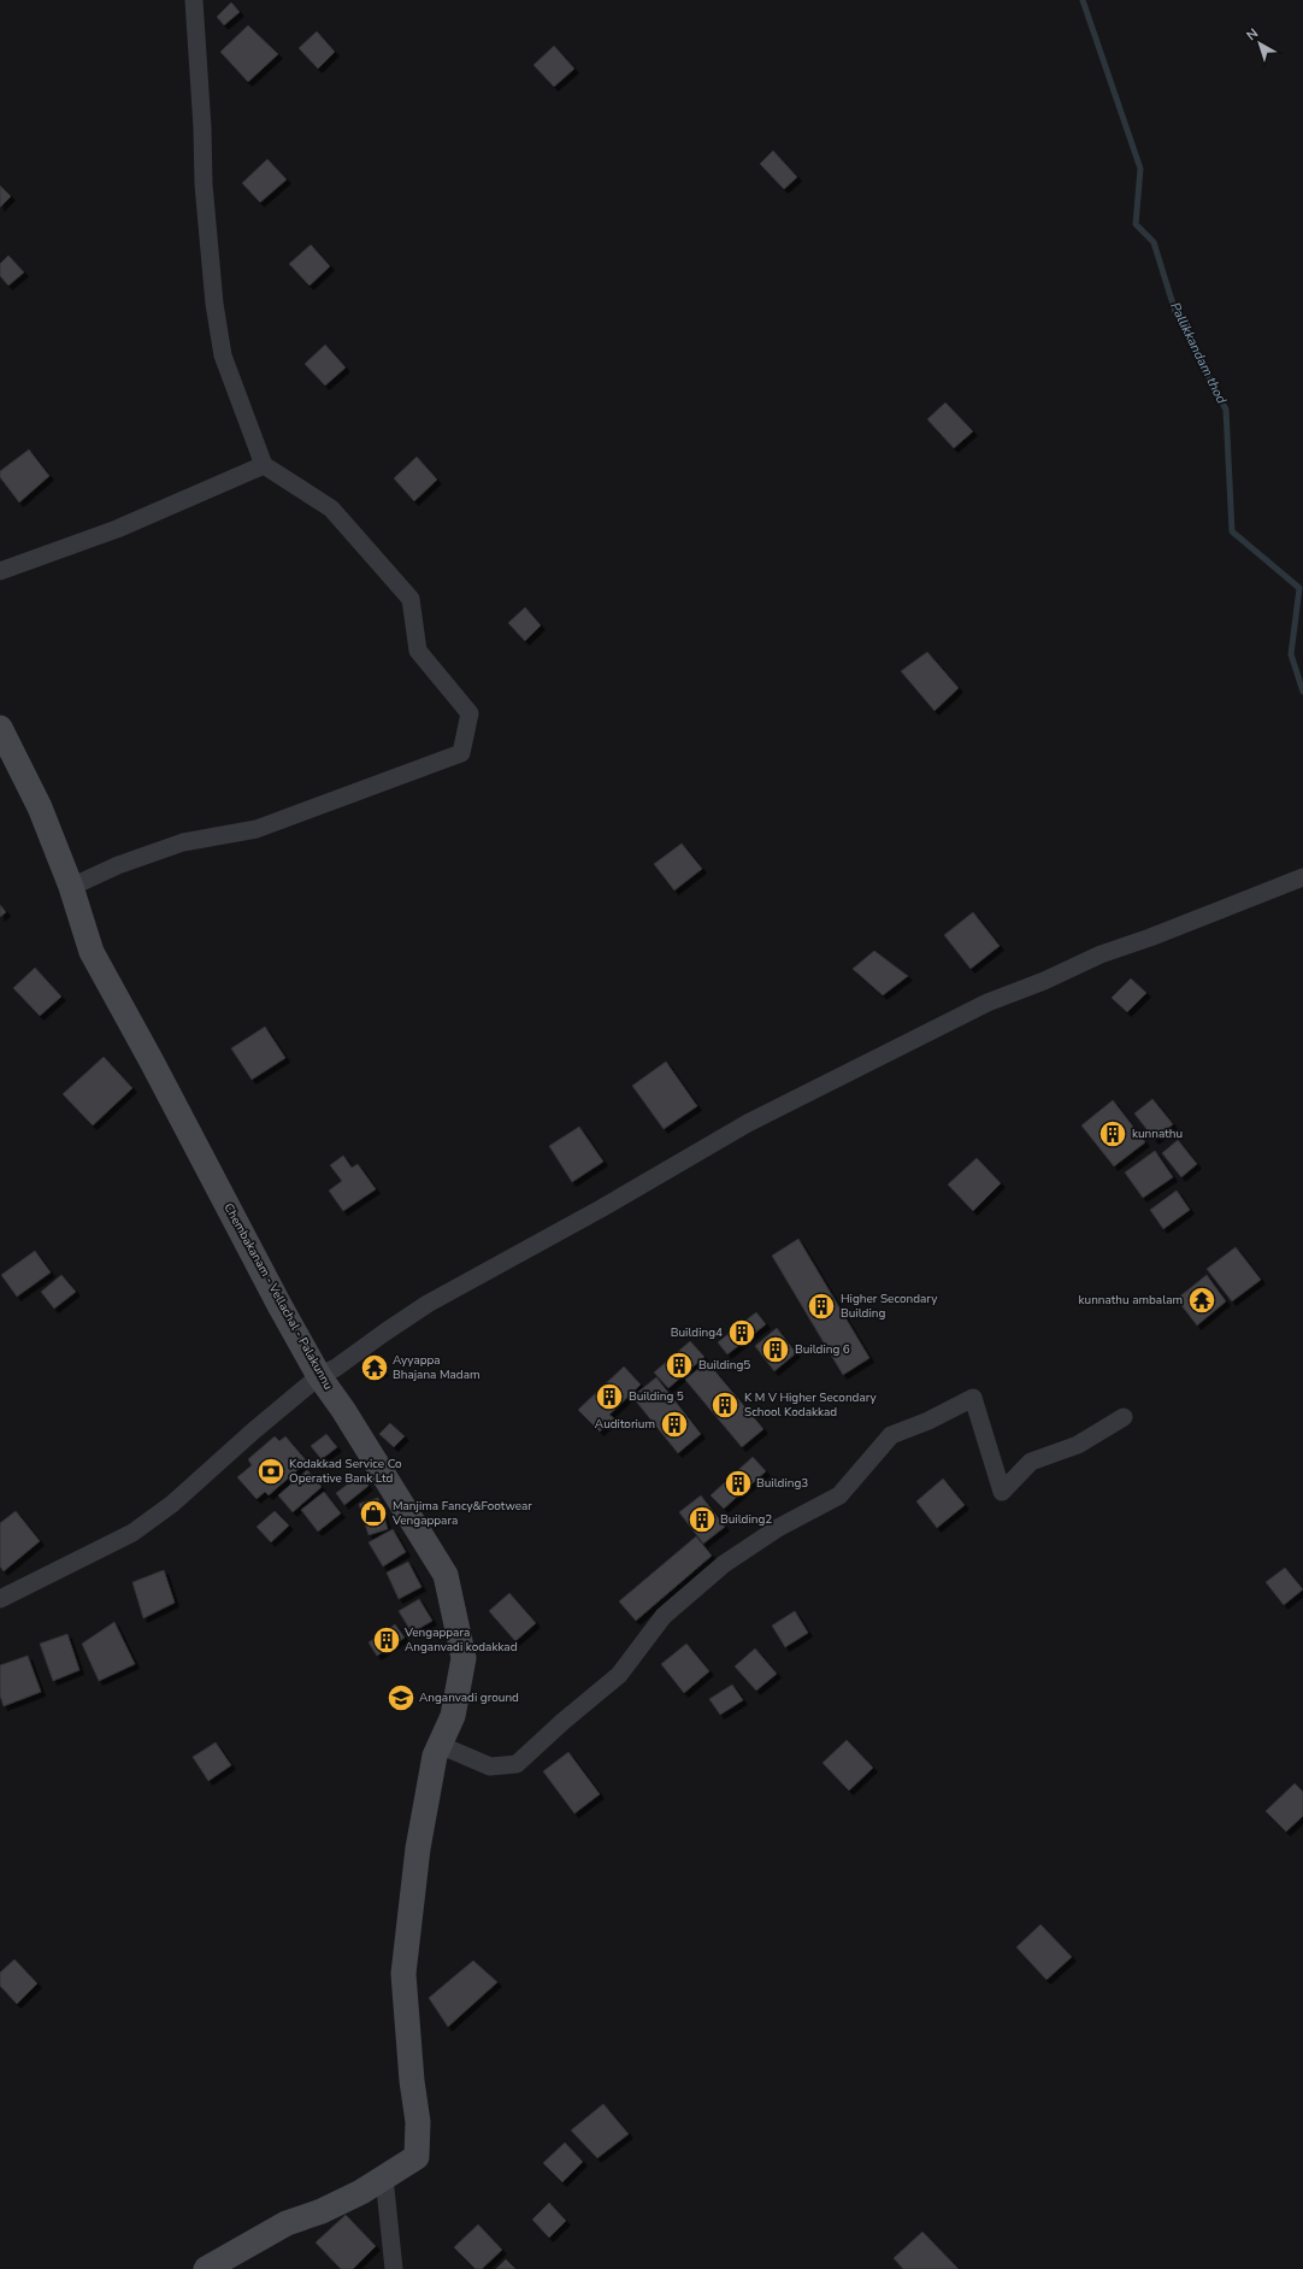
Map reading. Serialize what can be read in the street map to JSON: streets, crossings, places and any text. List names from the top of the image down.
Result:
{
  "streets": {
    "main road": ["Chembakanam - Vellachal - Palakunnu"]
  },
  "water": ["Pallikkandam thod"],
  "places": {
    "building": [
      "kunnathu",
      "Higher Secondary Building",
      "Building4",
      "Building 6",
      "Building5",
      "Building 5",
      "K M V Higher Secondary School Kodakkad",
      "Auditorium",
      "Building3",
      "Building2",
      "Vengappara Anganvadi kodakkad"
    ],
    "temple": ["kunnathu ambalam", "Ayyappa Bhajana Madam"],
    "bank": ["Kodakkad Service Co Operative Bank Ltd"],
    "shop": ["Manjima Fancy&Footwear Vengappara"],
    "school or university": ["Anganvadi ground"]
  },
  "north": "top left"
}
